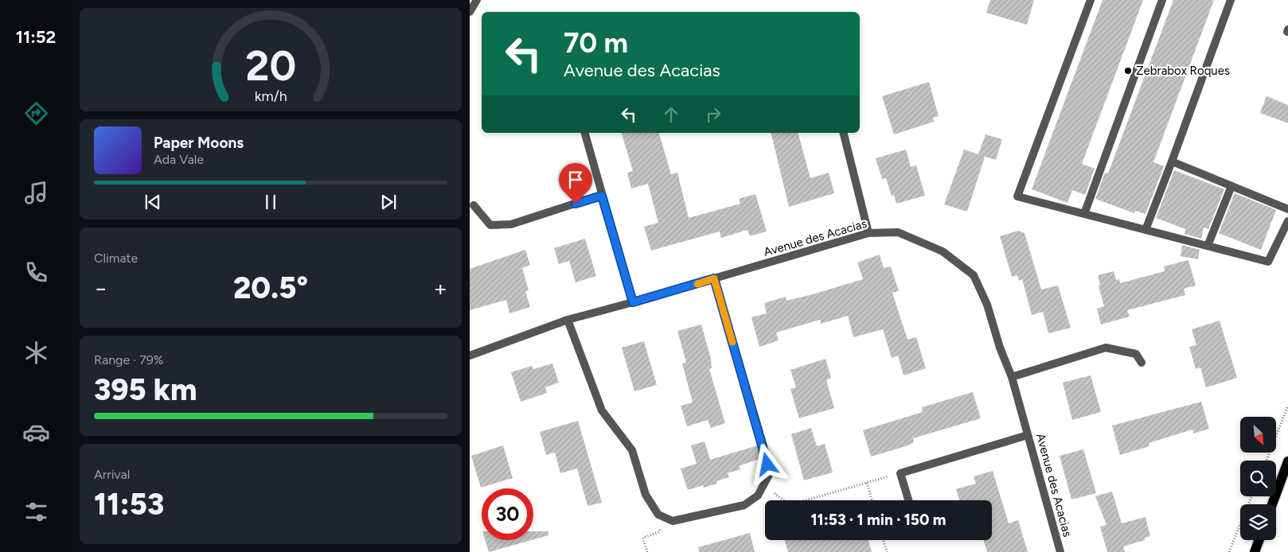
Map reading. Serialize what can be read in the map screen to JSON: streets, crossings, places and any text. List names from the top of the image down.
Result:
{
  "streets": {
    "street": ["Avenue des Acacias"]
  },
  "places": ["Zebrabox Roques"],
  "north": "bottom right",
  "page": {
    "tabs": "11:52",
    "turn": ["70 m", "Avenue des Acacias"],
    "song": ["Paper Moons", "Ada Vale"],
    "tile": [
      "Climate",
      ["Range · 79%", "395 km"],
      ["Arrival", "11:53"]
    ],
    "heat": ["−", "20.5°", "+"],
    "limit": "30",
    "trip": "11:53 · 1 min · 150 m",
    "gauge": ["20", "km/h"]
  }
}
